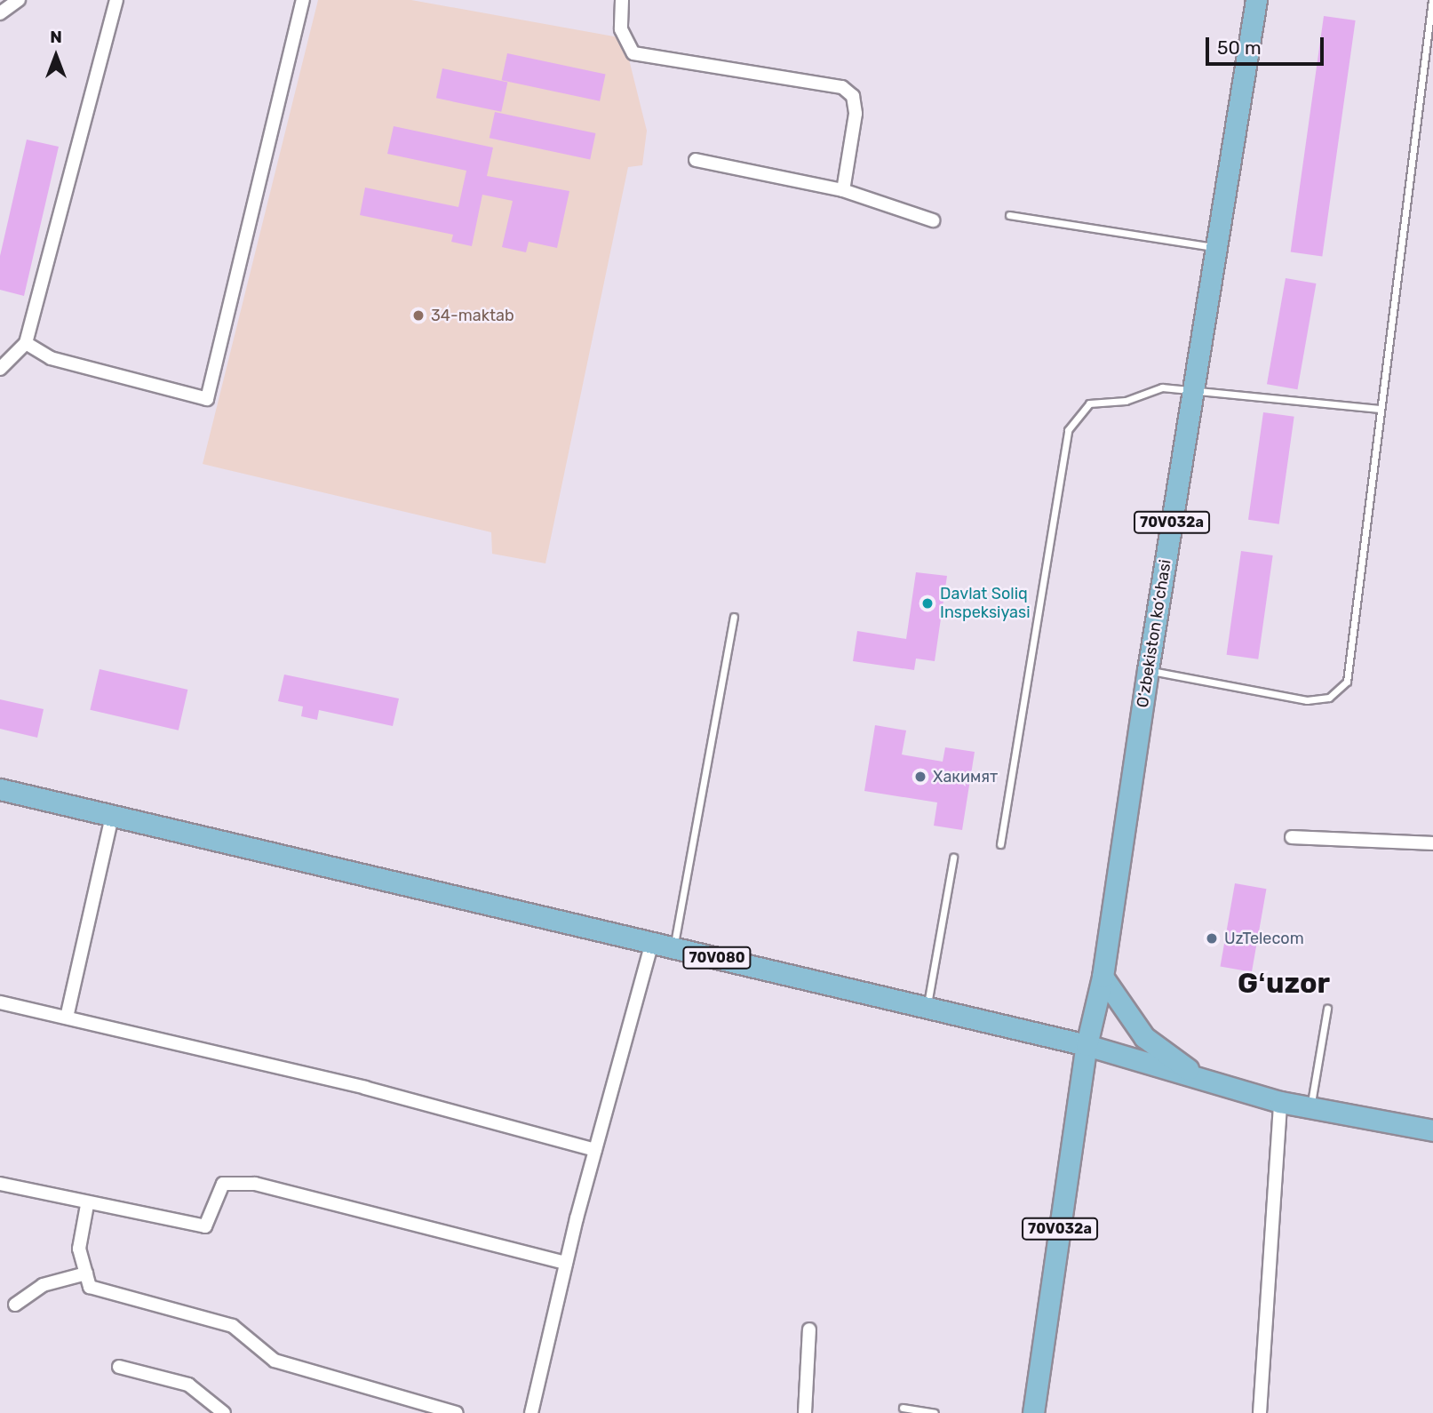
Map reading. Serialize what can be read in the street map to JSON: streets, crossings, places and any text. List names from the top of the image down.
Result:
{
  "streets": {
    "main road": ["70V032a", "O‘zbekiston ko‘chasi", "70V080"]
  },
  "crossings": [
    ["70V032a", "O‘zbekiston ko‘chasi"],
    ["70V032a", "70V080"],
    ["O‘zbekiston ko‘chasi", "70V080"]
  ],
  "districts": ["Gʻuzor"],
  "places": [
    "34-maktab",
    "Davlat Soliq Inspeksiyasi",
    "Хакимят",
    "UzTelecom"
  ],
  "scale_bar": "50 m",
  "north": "top"
}
